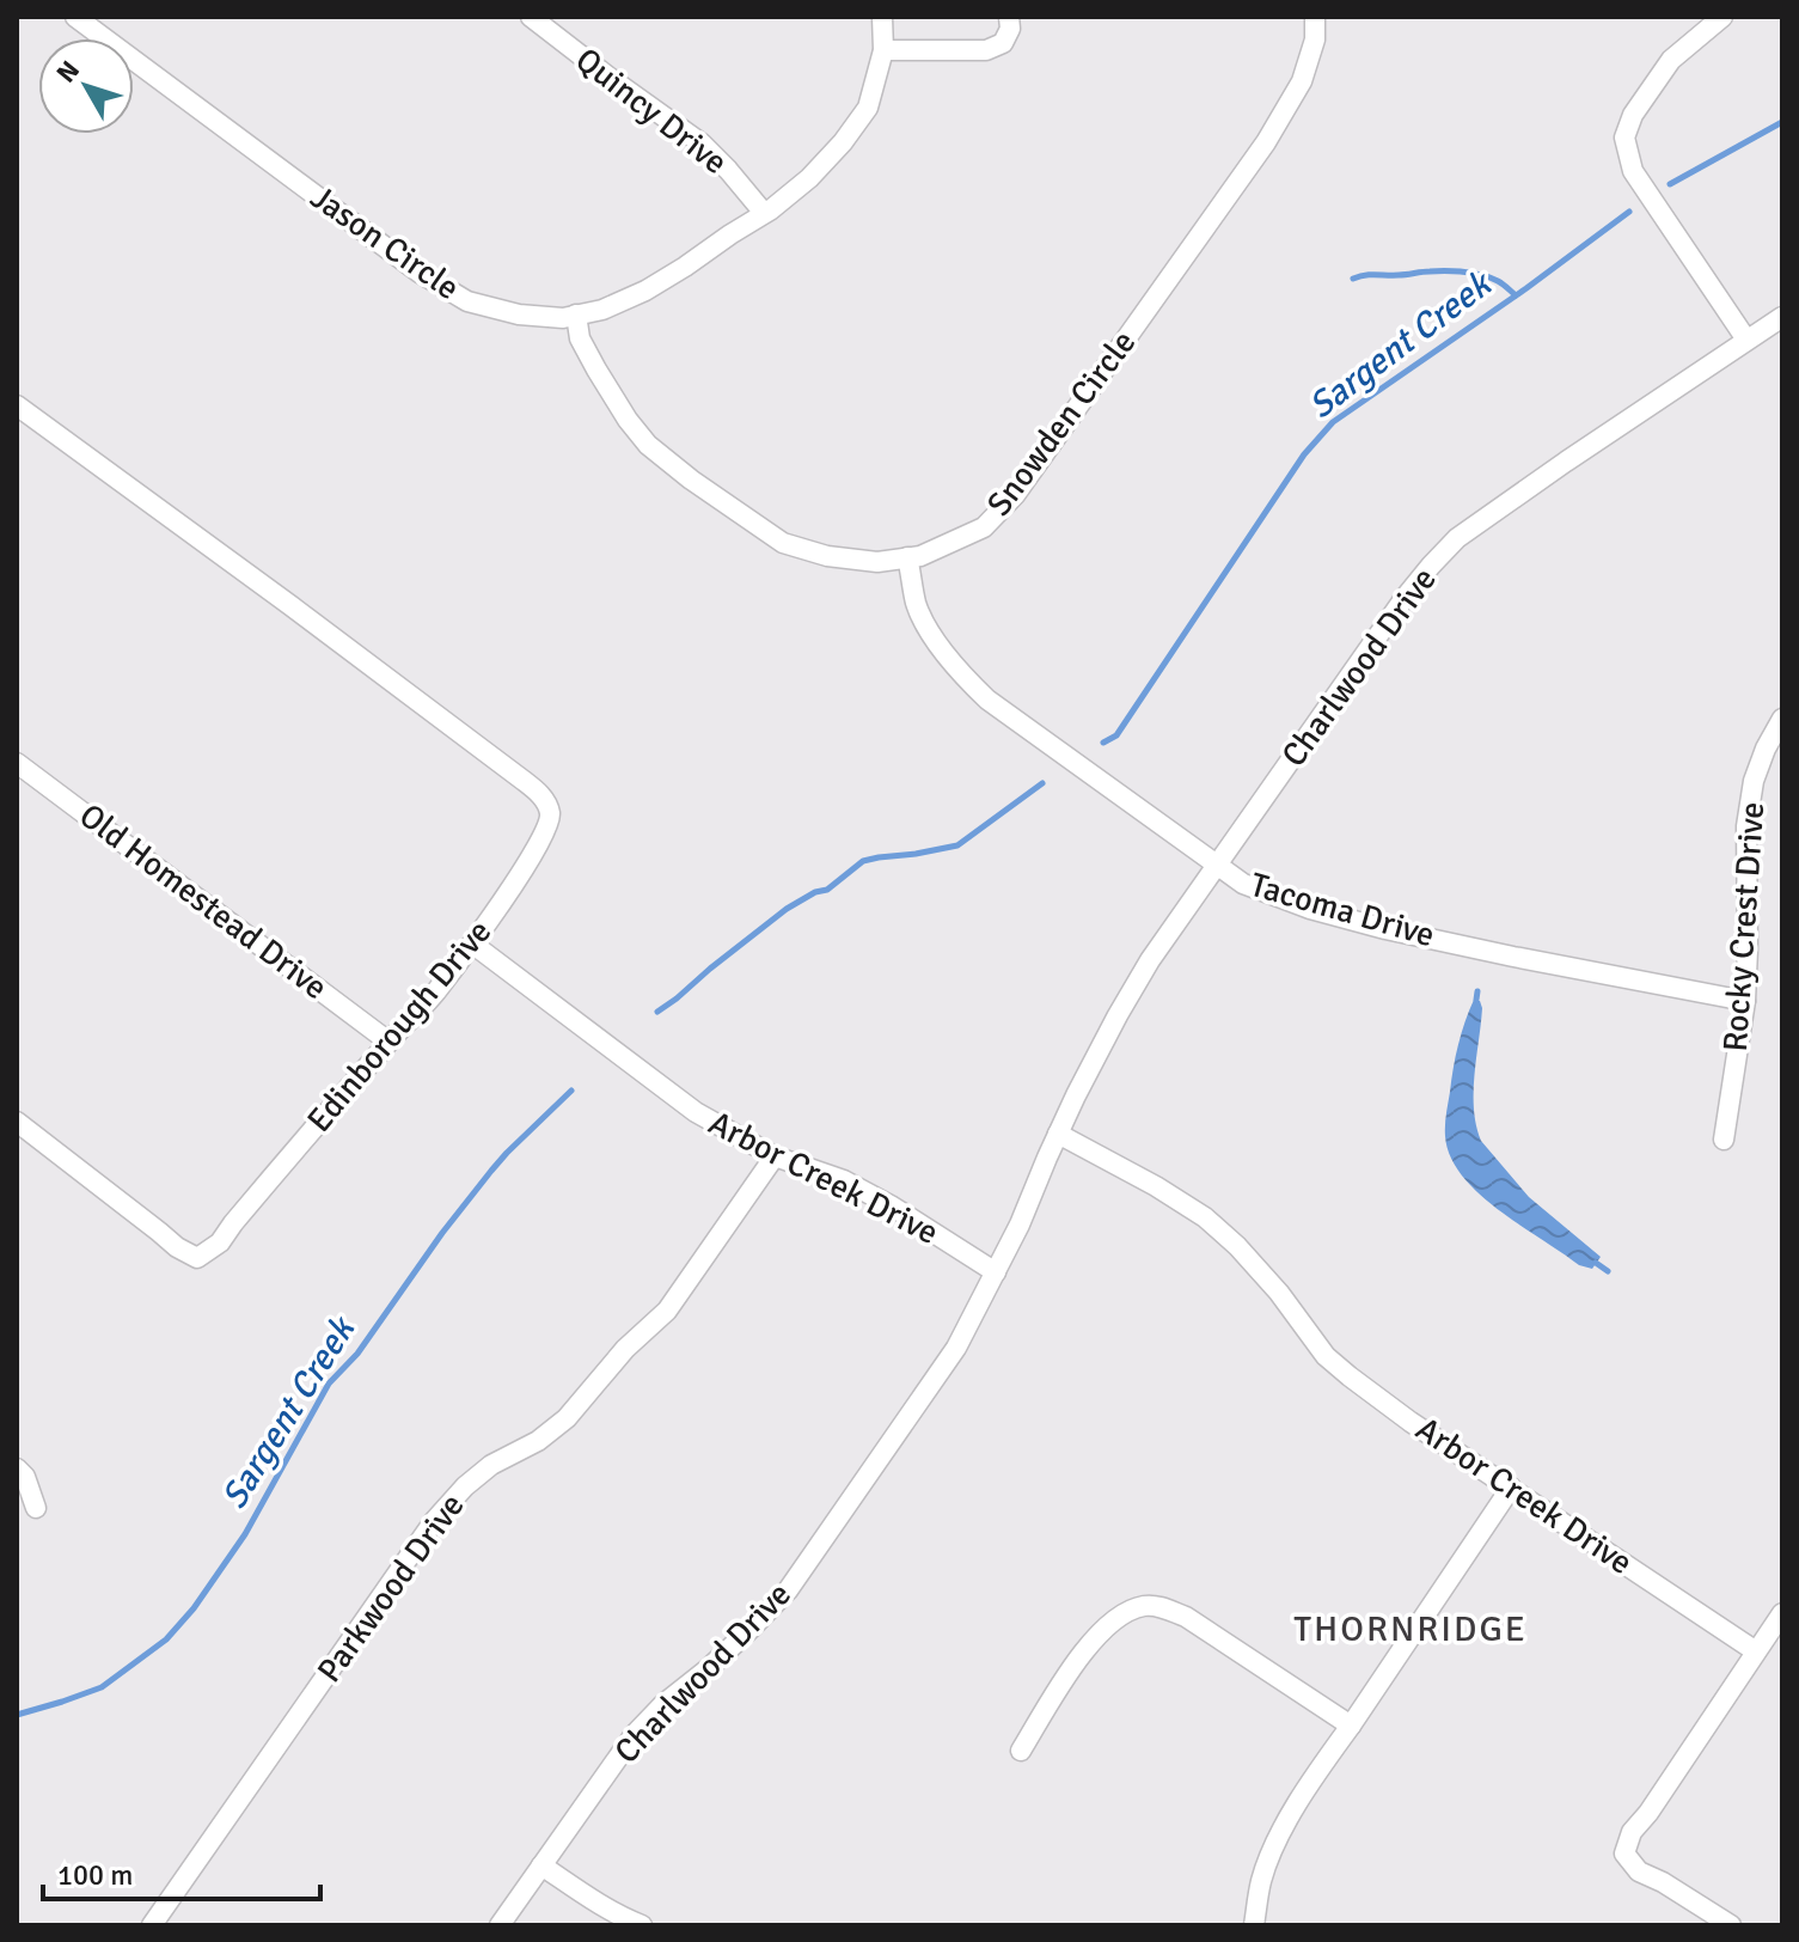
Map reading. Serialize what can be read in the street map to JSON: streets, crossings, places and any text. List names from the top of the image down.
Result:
{
  "streets": {
    "street": [
      "Quincy Drive",
      "Jason Circle",
      "Snowden Circle",
      "Charlwood Drive",
      "Old Homestead Drive",
      "Tacoma Drive",
      "Rocky Crest Drive",
      "Edinborough Drive",
      "Arbor Creek Drive",
      "Parkwood Drive"
    ]
  },
  "crossings": [
    ["Quincy Drive", "Jason Circle"],
    ["Jason Circle", "Snowden Circle"],
    ["Snowden Circle", "Tacoma Drive"],
    ["Charlwood Drive", "Tacoma Drive"],
    ["Charlwood Drive", "Arbor Creek Drive"],
    ["Old Homestead Drive", "Edinborough Drive"],
    ["Tacoma Drive", "Rocky Crest Drive"],
    ["Edinborough Drive", "Arbor Creek Drive"],
    ["Arbor Creek Drive", "Parkwood Drive"]
  ],
  "districts": ["THORNRIDGE"],
  "water": ["Sargent Creek"],
  "scale_bar": "100 m",
  "north": "top left"
}
